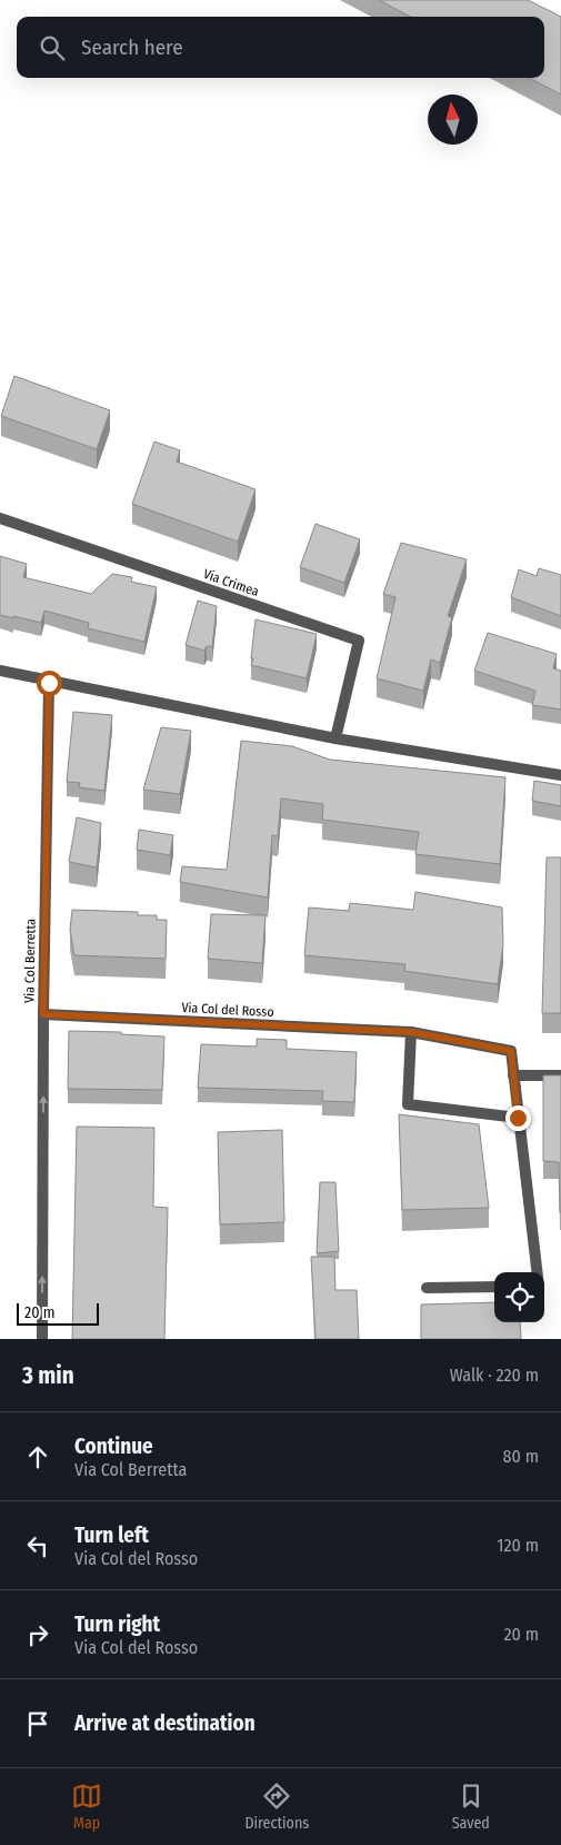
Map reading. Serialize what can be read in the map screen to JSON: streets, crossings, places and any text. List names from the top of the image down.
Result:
{
  "streets": {
    "street": ["Via Crimea", "Via Col Berretta", "Via Col del Rosso"]
  },
  "crossings": [
    ["Via Col Berretta", "Via Col del Rosso"]
  ],
  "one_way": ["Via Col Berretta"],
  "scale_bar": "20 m",
  "north": "top",
  "page": {
    "search": "Search here",
    "scale": "20 m",
    "heading": ["3 min", "Walk · 220 m"],
    "list": [
      ["Continue", "Via Col Berretta", "80 m"],
      ["Turn left", "Via Col del Rosso", "120 m"],
      ["Turn right", "Via Col del Rosso", "20 m"],
      "Arrive at destination"
    ],
    "nav": ["Map", "Directions", "Saved"]
  }
}
